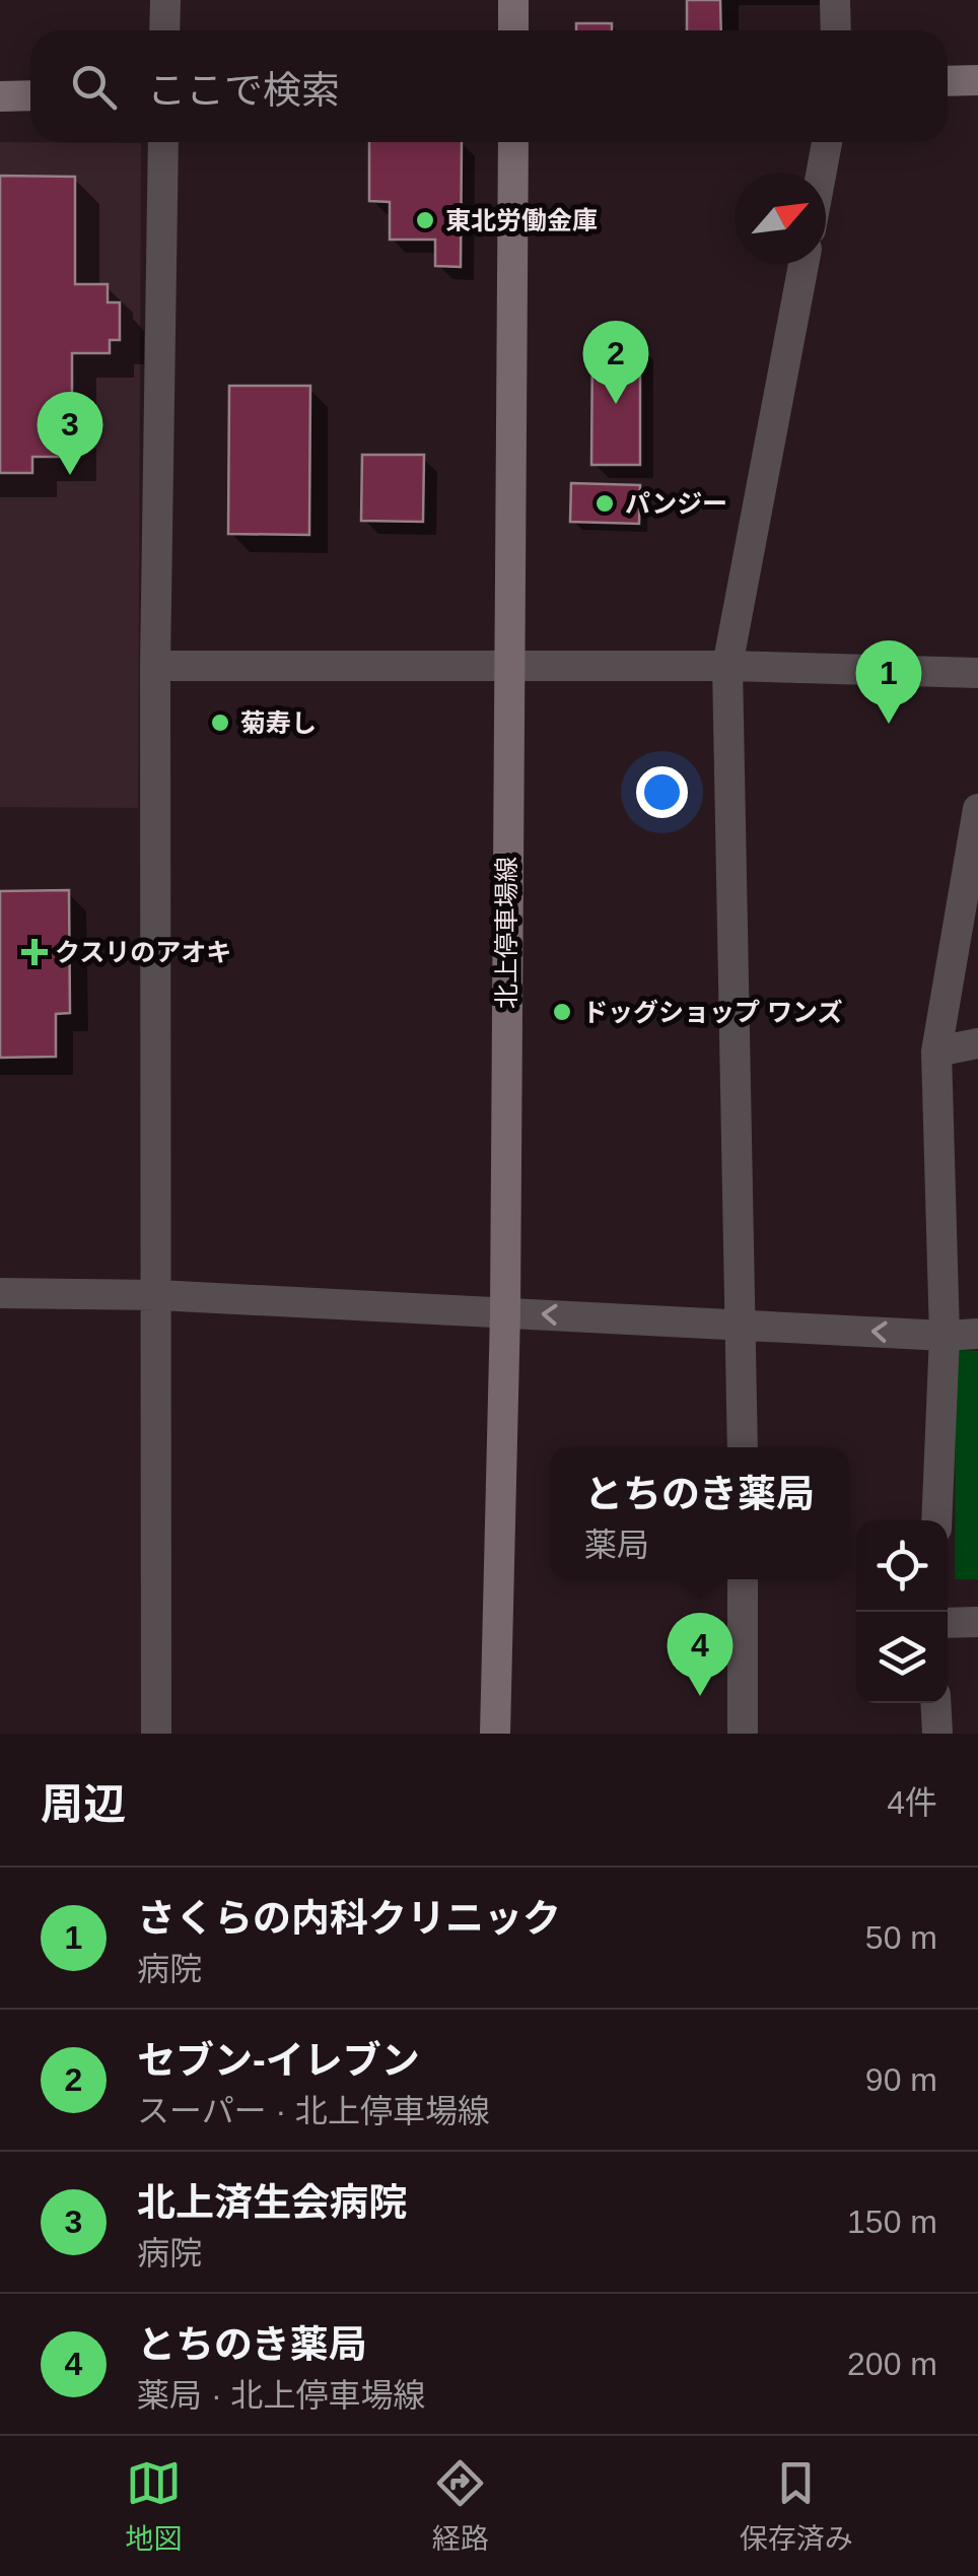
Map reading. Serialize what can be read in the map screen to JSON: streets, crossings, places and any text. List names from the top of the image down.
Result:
{
  "streets": {
    "main road": ["北上停車場線"]
  },
  "places": {
    "other": [
      "東北労働金庫",
      "パンジー",
      "菊寿し",
      "ドッグショップ ワンズ"
    ],
    "health": ["クスリのアオキ"]
  },
  "north": "top right",
  "page": {
    "search": "ここで検索",
    "pins": [
      "2",
      "3",
      "1",
      "4"
    ],
    "popup": ["とちのき薬局", "薬局"],
    "heading": ["周辺", "4件"],
    "list": [
      {
        "mark": "1",
        "name": "さくらの内科クリニック",
        "note": "病院",
        "value": "50 m"
      },
      {
        "mark": "2",
        "name": "セブン-イレブン",
        "note": "スーパー · 北上停車場線",
        "value": "90 m"
      },
      {
        "mark": "3",
        "name": "北上済生会病院",
        "note": "病院",
        "value": "150 m"
      },
      {
        "mark": "4",
        "name": "とちのき薬局",
        "note": "薬局 · 北上停車場線",
        "value": "200 m"
      }
    ],
    "nav": ["地図", "経路", "保存済み"]
  }
}
